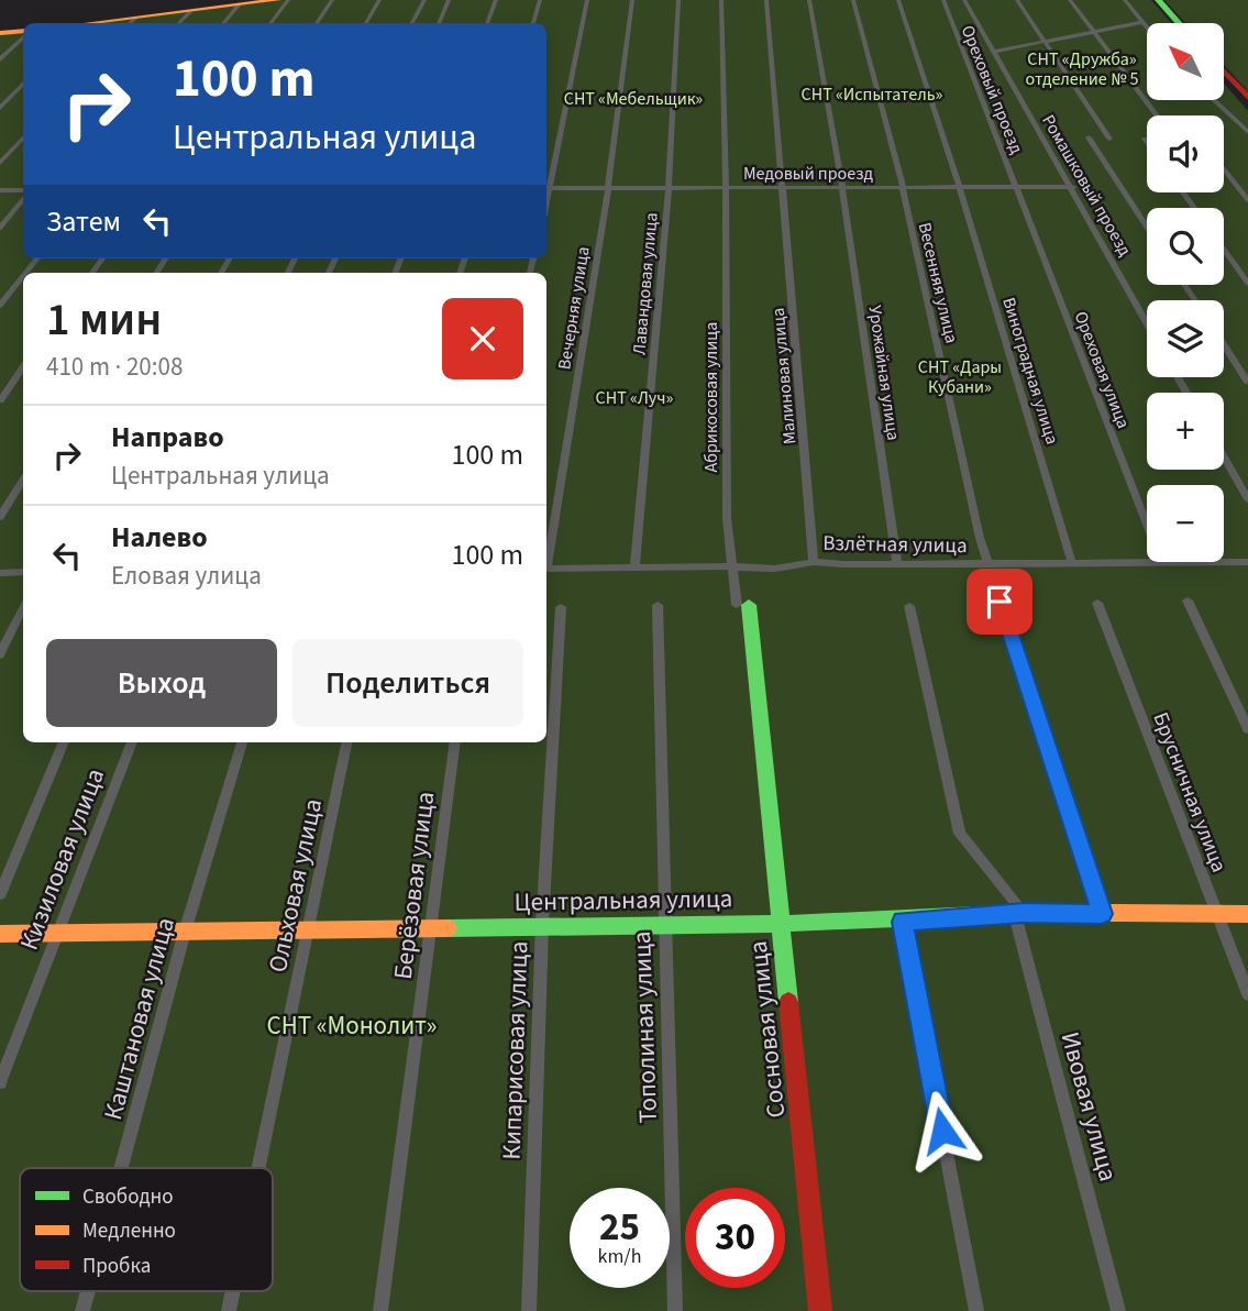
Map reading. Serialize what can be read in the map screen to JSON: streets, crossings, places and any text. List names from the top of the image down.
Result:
{
  "streets": {
    "street": [
      "Ореховый проезд",
      "Медовый проезд",
      "Ромашковый проезд",
      "Весенняя улица",
      "Лавандовая улица",
      "Вечерняя улица",
      "Ореховая улица",
      "Виноградная улица",
      "Урожайная улица",
      "Малиновая улица",
      "Абрикосовая улица",
      "Взлётная улица",
      "Брусничная улица",
      "Кизиловая улица",
      "Ольховая улица",
      "Берёзовая улица",
      "Центральная улица",
      "Каштановая улица",
      "Тополиная улица",
      "Сосновая улица",
      "Кипарисовая улица",
      "Ивовая улица"
    ]
  },
  "crossings": [
    ["Ореховый проезд", "Медовый проезд"],
    ["Ореховый проезд", "Ореховая улица"],
    ["Медовый проезд", "Ромашковый проезд"],
    ["Медовый проезд", "Весенняя улица"],
    ["Медовый проезд", "Лавандовая улица"],
    ["Медовый проезд", "Вечерняя улица"],
    ["Медовый проезд", "Ореховая улица"],
    ["Медовый проезд", "Виноградная улица"],
    ["Медовый проезд", "Урожайная улица"],
    ["Медовый проезд", "Малиновая улица"],
    ["Медовый проезд", "Абрикосовая улица"],
    ["Весенняя улица", "Взлётная улица"],
    ["Лавандовая улица", "Взлётная улица"],
    ["Виноградная улица", "Взлётная улица"],
    ["Урожайная улица", "Взлётная улица"],
    ["Малиновая улица", "Взлётная улица"],
    ["Абрикосовая улица", "Взлётная улица"],
    ["Абрикосовая улица", "Сосновая улица"],
    ["Брусничная улица", "Центральная улица"],
    ["Кизиловая улица", "Центральная улица"],
    ["Ольховая улица", "Центральная улица"],
    ["Берёзовая улица", "Центральная улица"],
    ["Центральная улица", "Каштановая улица"],
    ["Центральная улица", "Тополиная улица"],
    ["Центральная улица", "Сосновая улица"],
    ["Центральная улица", "Кипарисовая улица"],
    ["Центральная улица", "Ивовая улица"]
  ],
  "parks": [
    "СНТ «Дружба» отделение № 5",
    "СНТ «Испытатель»",
    "СНТ «Мебельщик»",
    "СНТ «Дары Кубани»",
    "СНТ «Луч»",
    "СНТ «Монолит»"
  ],
  "legend": ["Свободно", "Медленно", "Пробка"],
  "north": "top left",
  "page": {
    "map_buttons": ["+", "−"],
    "turn": ["100 m", "Центральная улица"],
    "then": "Затем",
    "heading": ["1 мин", "410 m · 20:08"],
    "list": [
      {
        "name": "Направо",
        "note": "Центральная улица",
        "value": "100 m"
      },
      {
        "name": "Налево",
        "note": "Еловая улица",
        "value": "100 m"
      }
    ],
    "buttons": ["Выход", "Поделиться"],
    "speed": "25 km/h",
    "limit": "30"
  }
}
